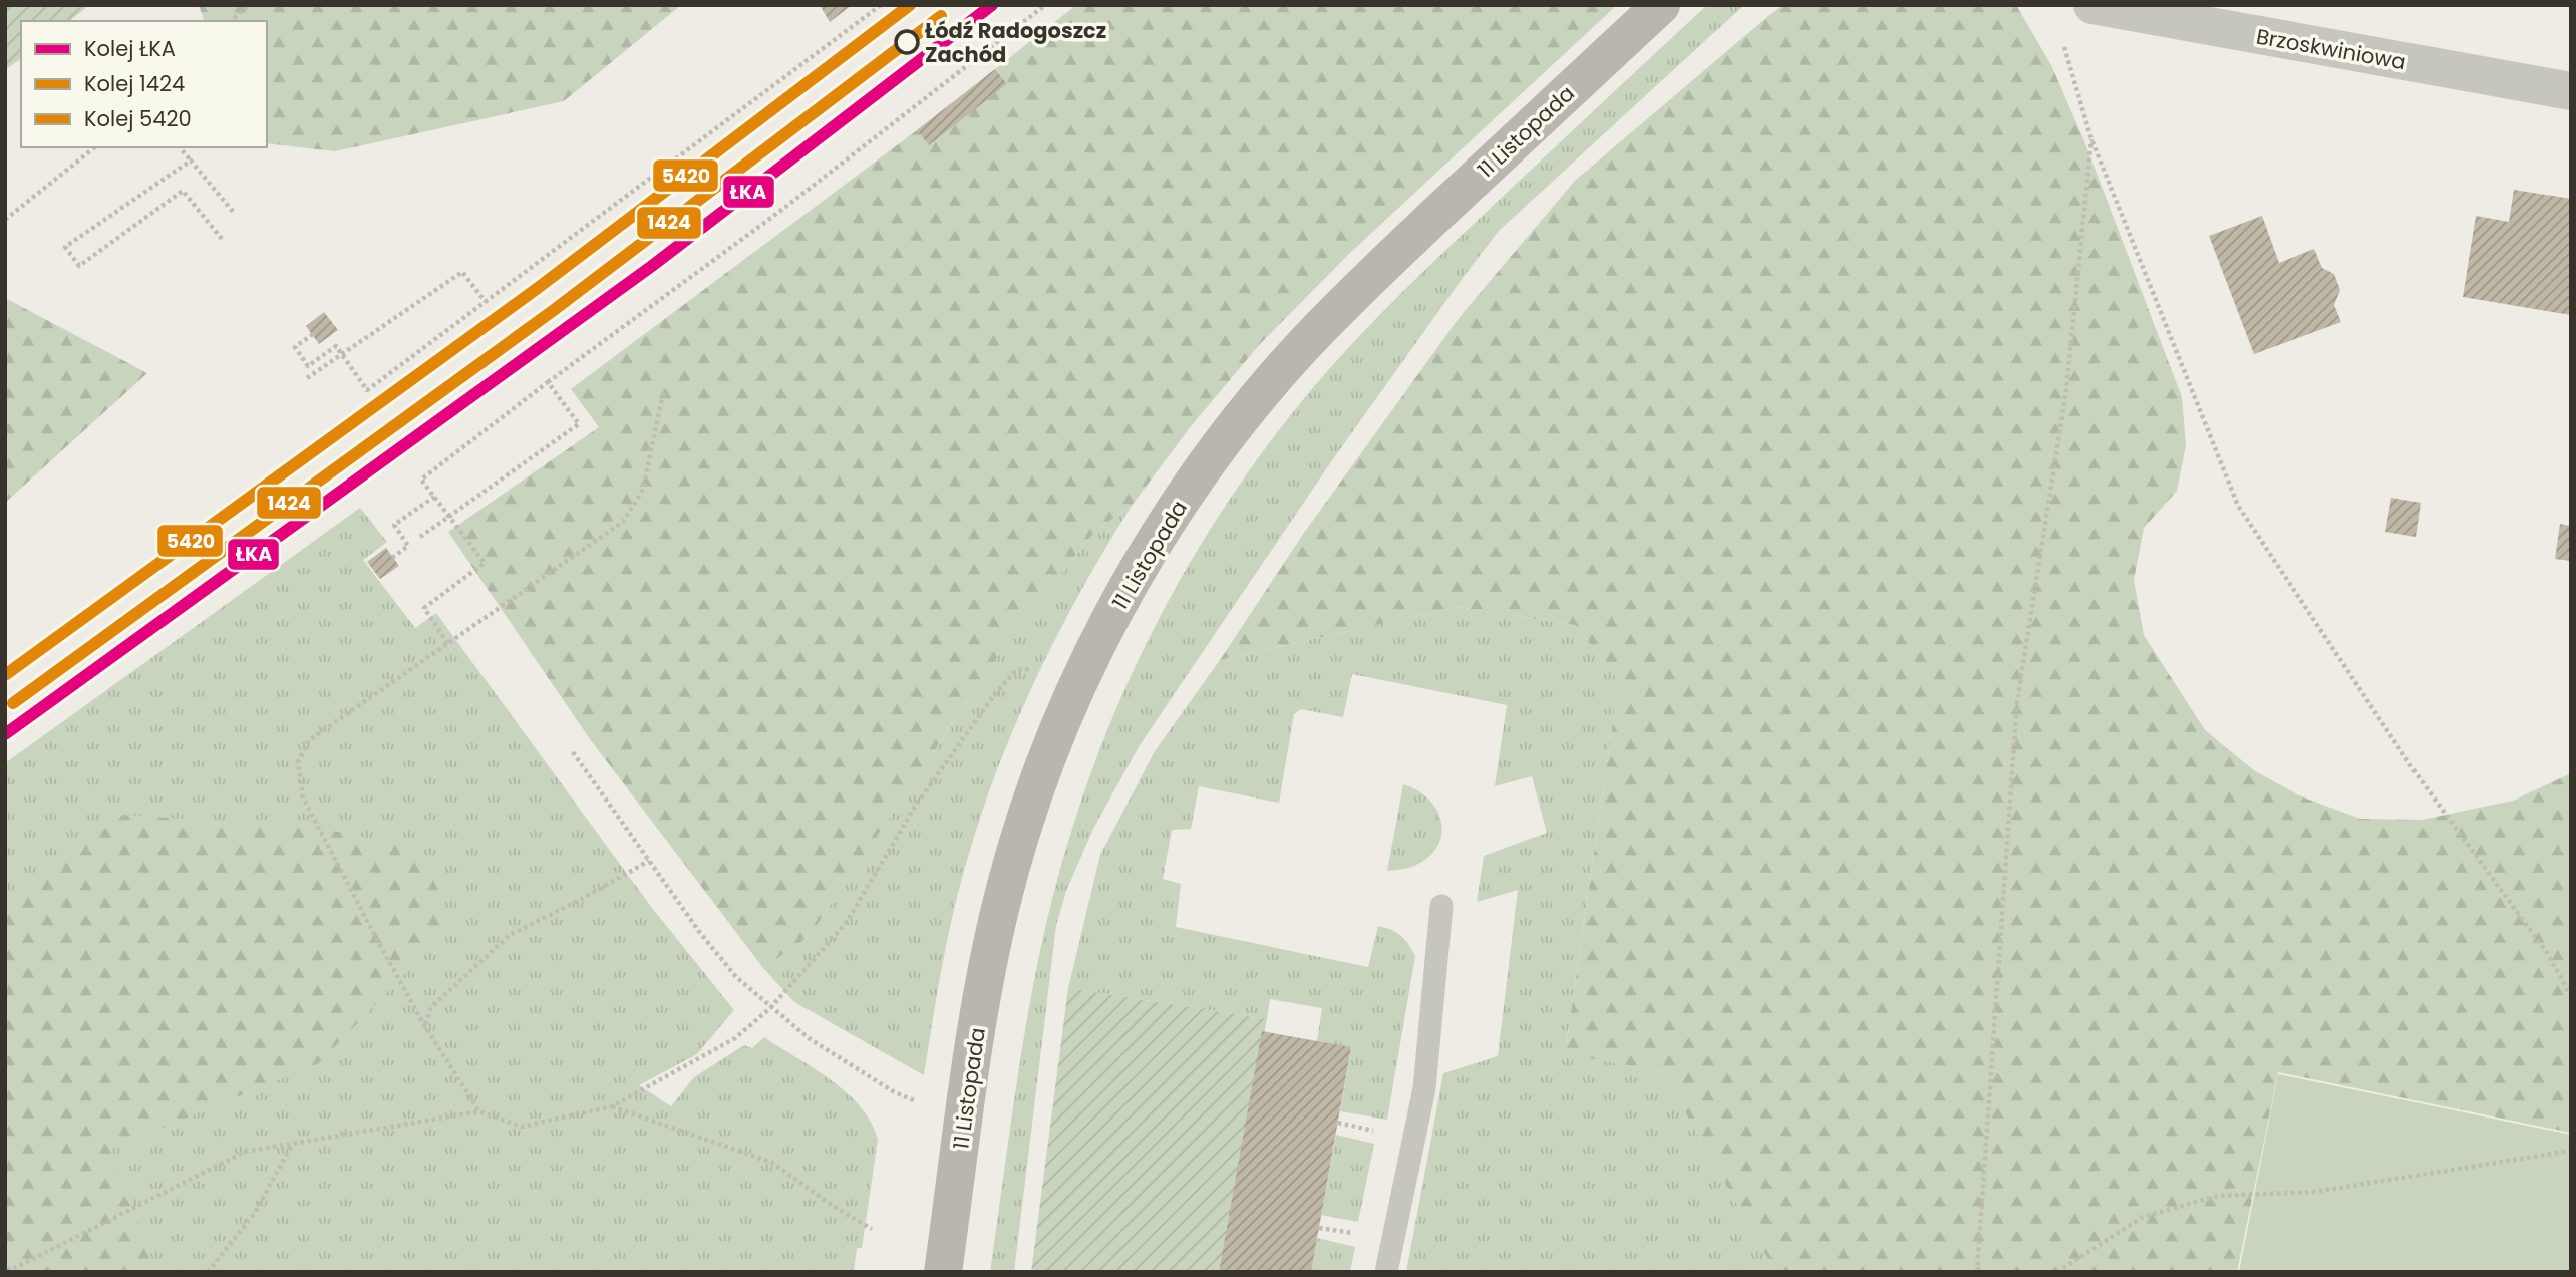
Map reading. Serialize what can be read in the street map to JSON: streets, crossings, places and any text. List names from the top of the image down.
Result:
{
  "streets": {
    "street": ["Brzoskwiniowa", "11 Listopada"]
  },
  "places": ["Łódź Radogoszcz Zachód"],
  "lines": ["rail line ŁKA", "rail line 5420", "rail line 1424"],
  "legend": ["Kolej ŁKA", "Kolej 1424", "Kolej 5420"]
}
